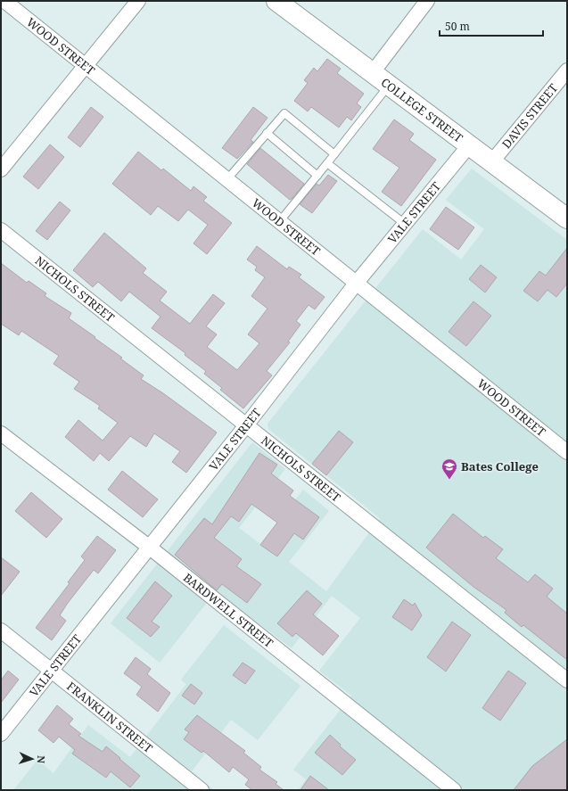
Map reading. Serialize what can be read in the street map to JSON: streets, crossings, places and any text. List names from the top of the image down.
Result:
{
  "streets": {
    "main road": ["COLLEGE STREET"],
    "street": [
      "WOOD STREET",
      "DAVIS STREET",
      "VALE STREET",
      "NICHOLS STREET",
      "BARDWELL STREET",
      "FRANKLIN STREET"
    ]
  },
  "crossings": [
    ["WOOD STREET", "VALE STREET"],
    ["COLLEGE STREET", "DAVIS STREET"],
    ["COLLEGE STREET", "VALE STREET"],
    ["VALE STREET", "NICHOLS STREET"],
    ["VALE STREET", "BARDWELL STREET"],
    ["VALE STREET", "FRANKLIN STREET"]
  ],
  "places": {
    "school or university": ["Bates College"]
  },
  "scale_bar": "50 m",
  "north": "right"
}
